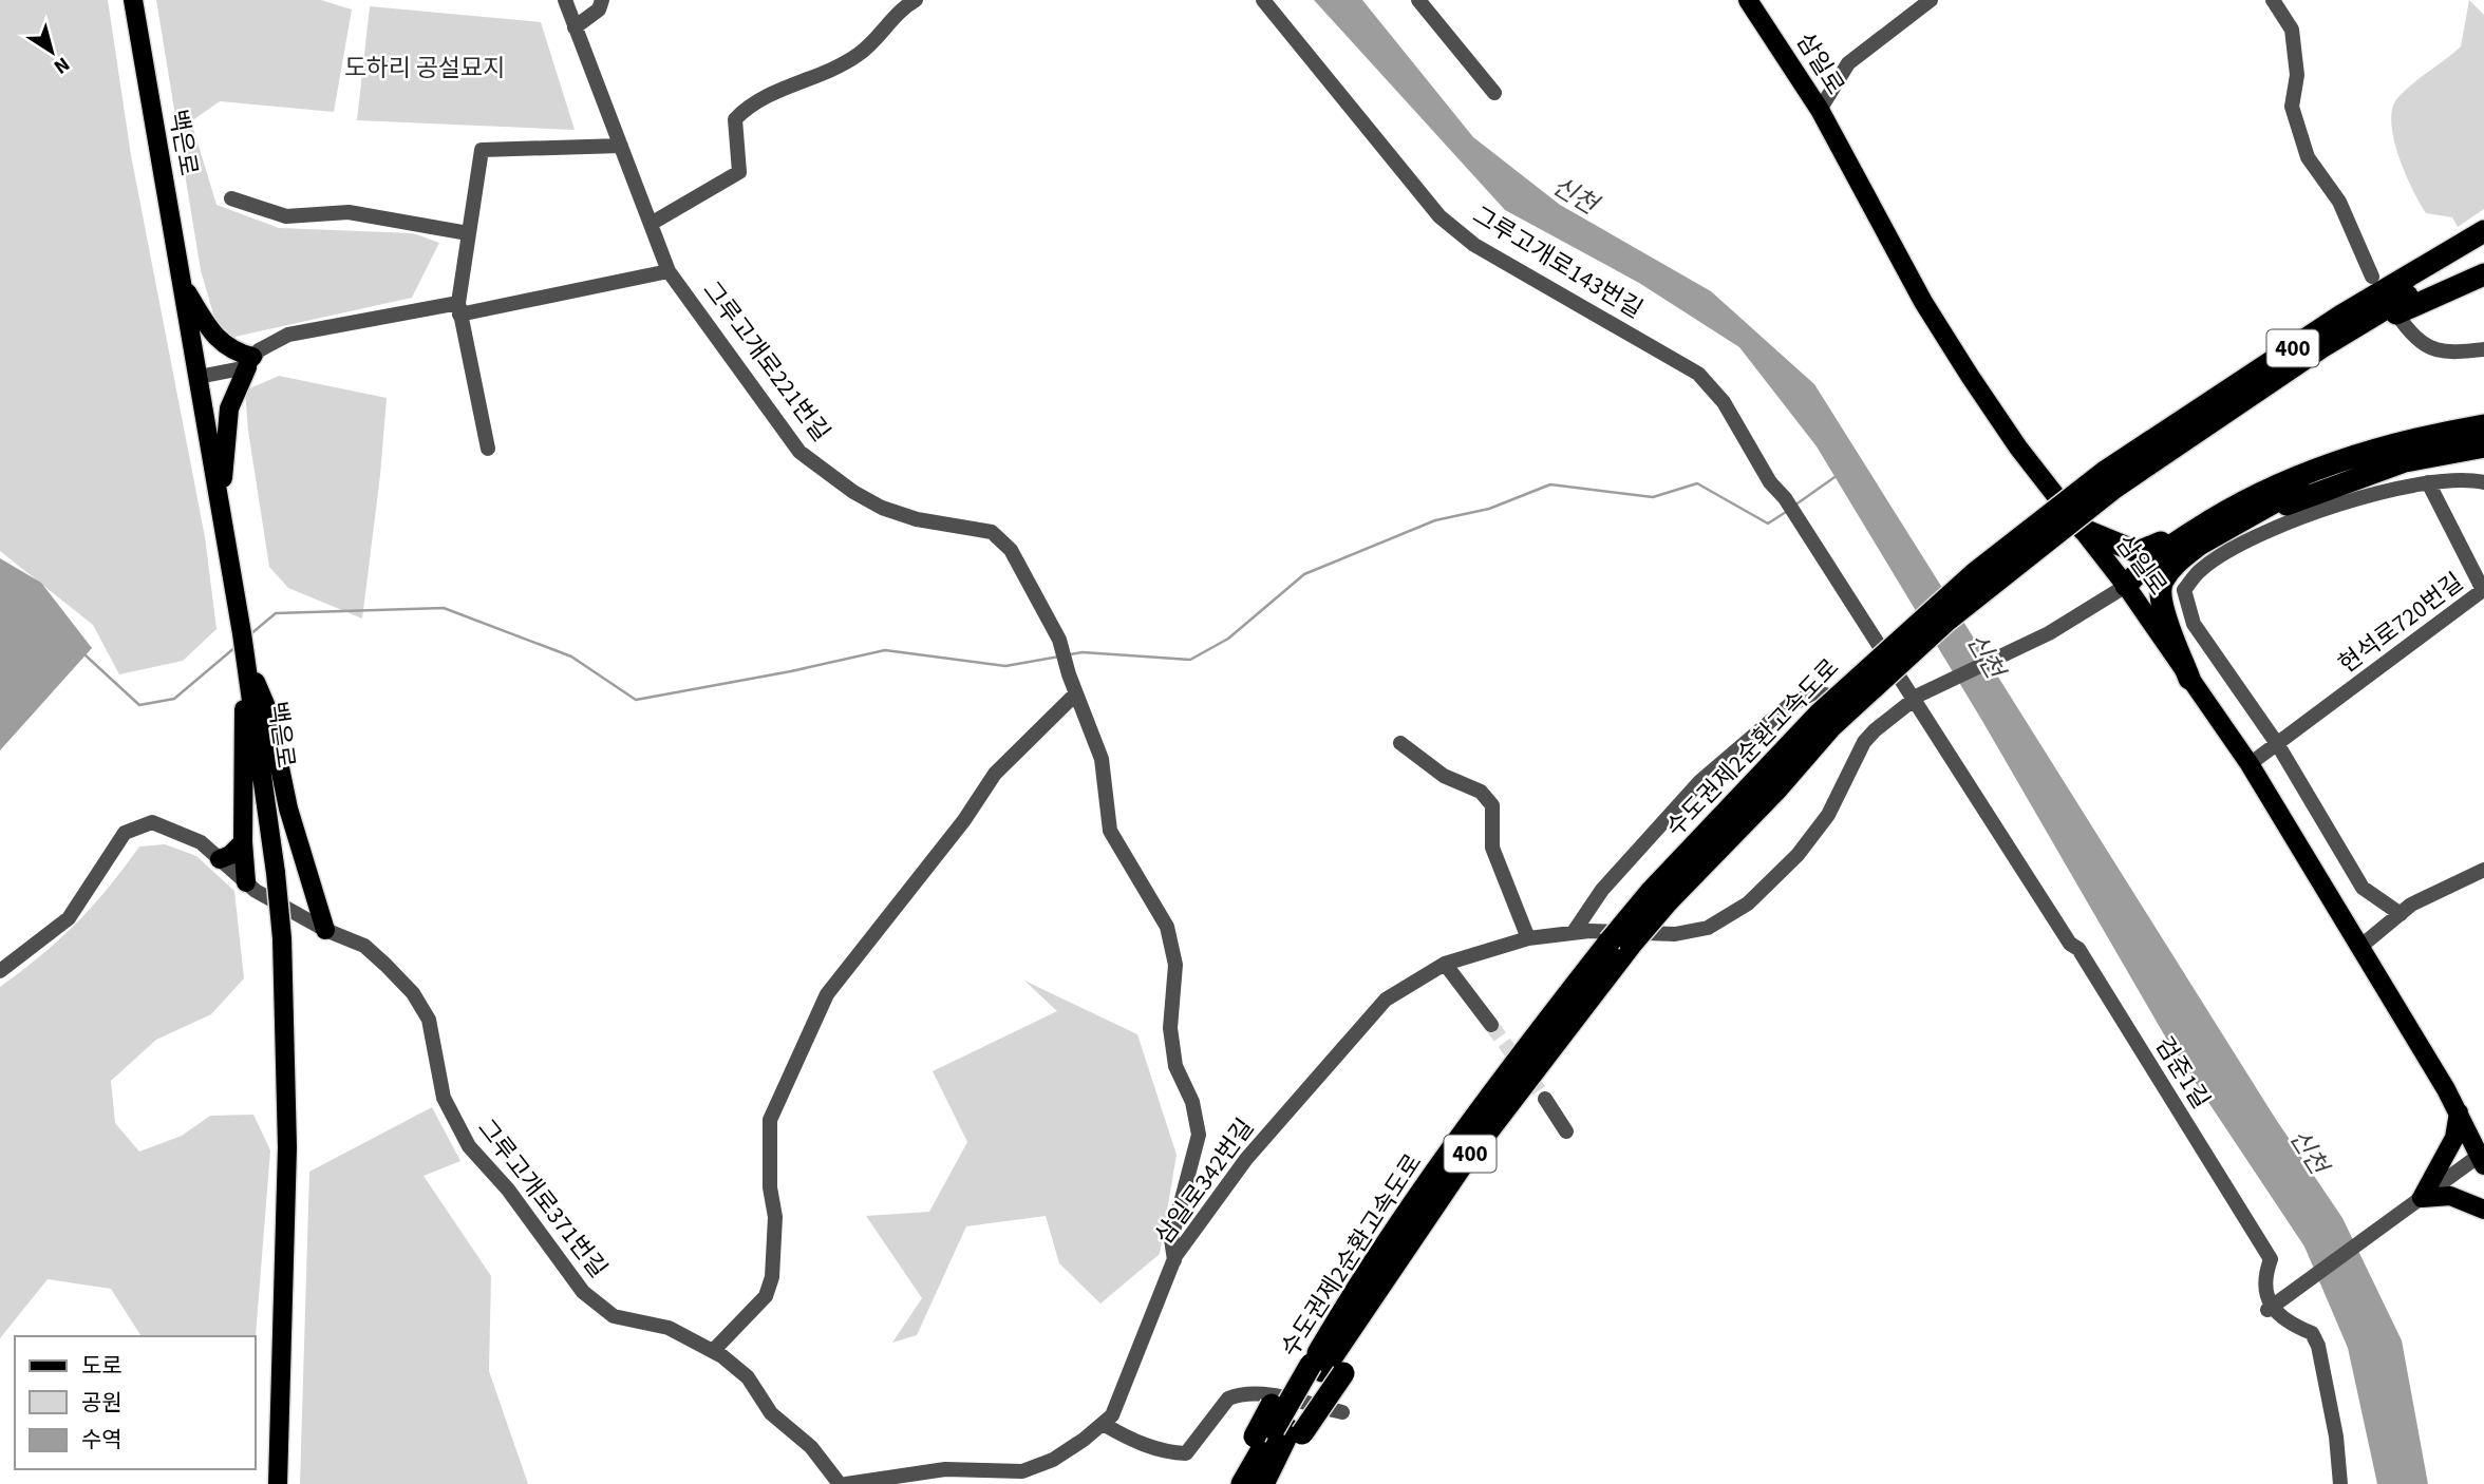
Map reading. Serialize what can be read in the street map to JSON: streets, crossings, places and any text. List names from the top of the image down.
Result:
{
  "streets": {
    "highway": ["400", "수도권제2순환고속도로"],
    "main road": ["삼일로", "백은로"],
    "street": [
      "그루고개로143번길",
      "그루고개로221번길",
      "현석로720번길",
      "검준1길",
      "삼일로342번길",
      "그루고개로371번길"
    ]
  },
  "crossings": [
    ["삼일로", "현석로720번길"],
    ["삼일로", "삼일로342번길"],
    ["그루고개로143번길", "검준1길"],
    ["그루고개로143번길", "삼일로342번길"],
    ["그루고개로221번길", "삼일로342번길"],
    ["검준1길", "삼일로342번길"]
  ],
  "water": ["신천"],
  "parks": ["도하리 공설묘지"],
  "legend": ["도로", "공원", "수역"],
  "north": "bottom right"
}
